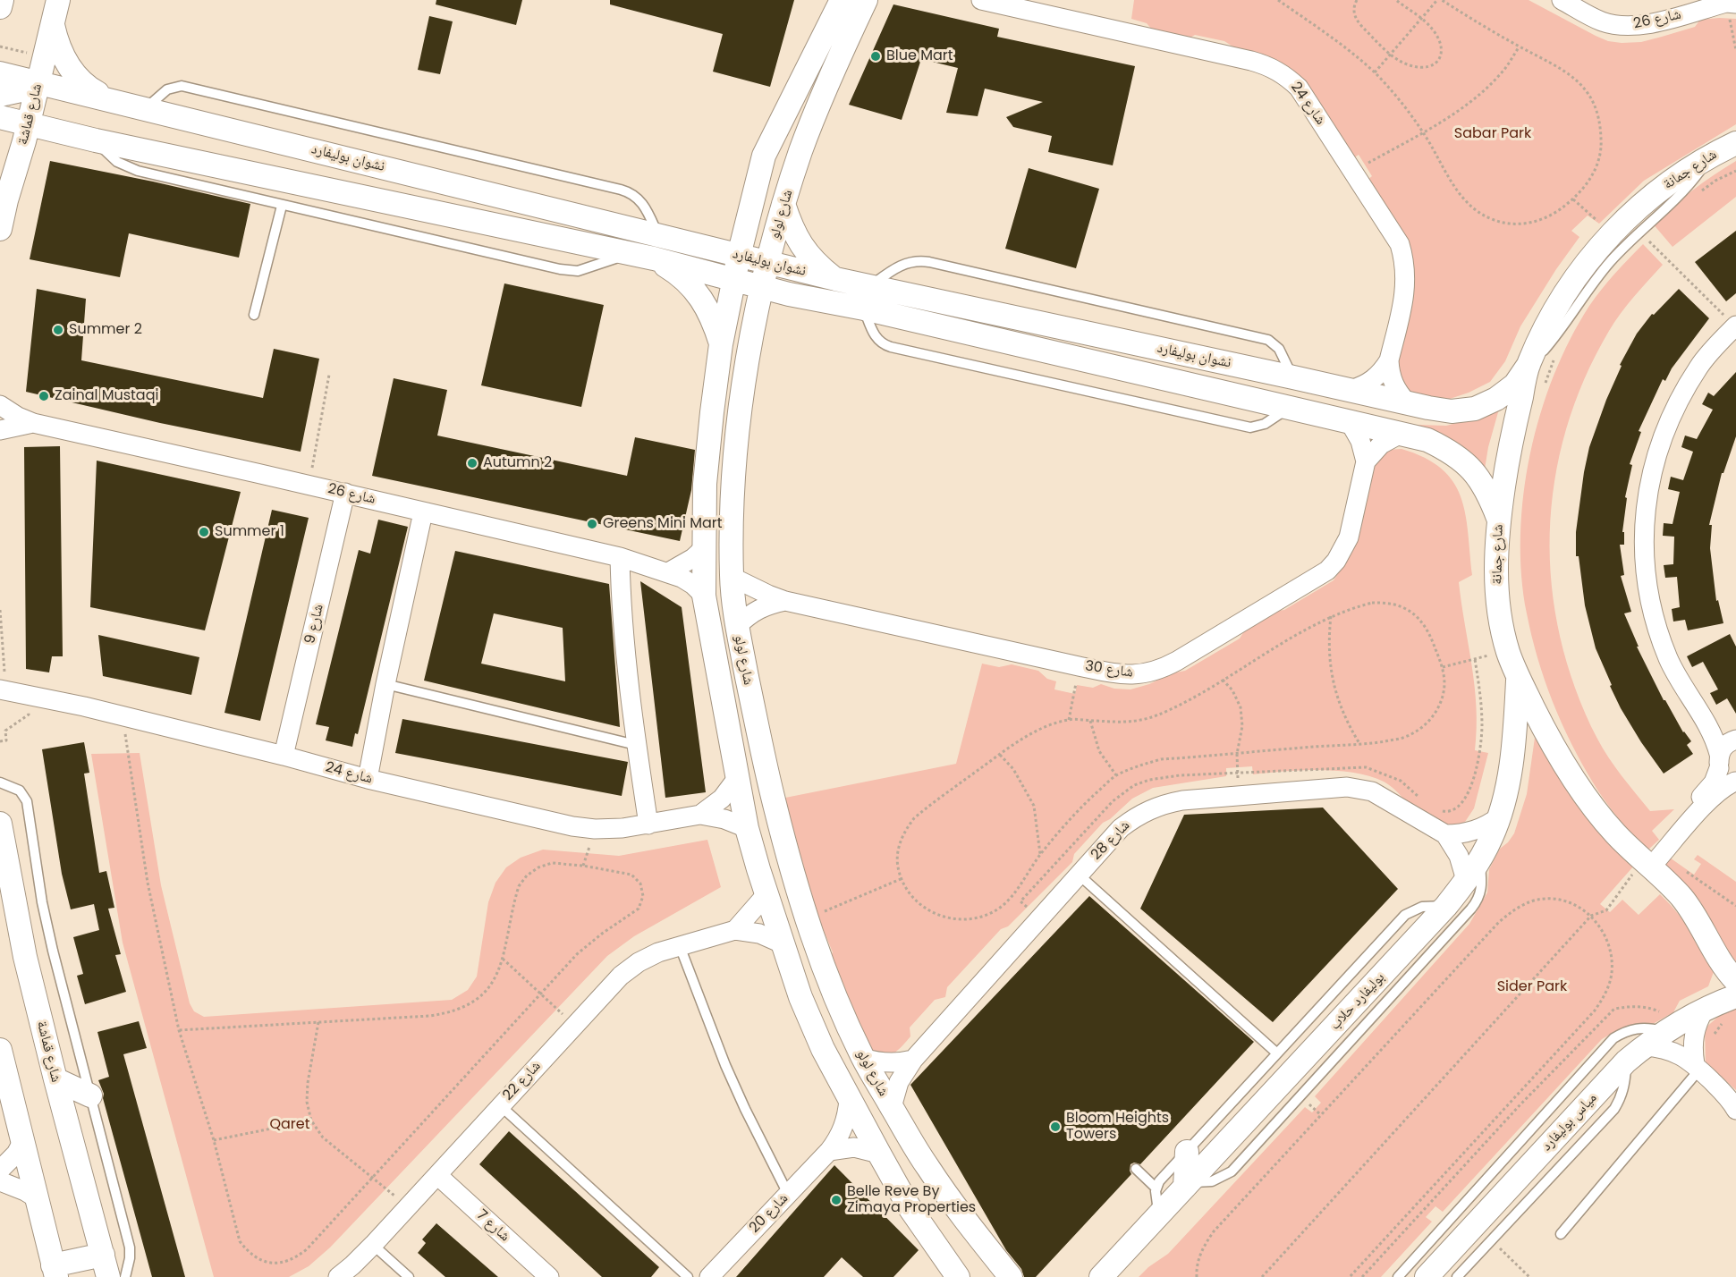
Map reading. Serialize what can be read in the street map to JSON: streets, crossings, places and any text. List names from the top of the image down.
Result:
{
  "streets": {
    "street": [
      "شارع 26",
      "شارع 24",
      "شارع قماشة",
      "نشوان بوليفارد",
      "شارع جمانة",
      "شارع لولو",
      "شارع 9",
      "شارع 30",
      "شارع 28",
      "بوليفارد حلاب",
      "شارع 22",
      "مياس بوليفارد",
      "شارع 20",
      "شارع 7"
    ]
  },
  "crossings": [
    ["شارع 26", "شارع لولو"],
    ["شارع 26", "شارع 9"],
    ["شارع 24", "نشوان بوليفارد"],
    ["شارع 24", "شارع لولو"],
    ["شارع 24", "شارع 9"],
    ["شارع قماشة", "نشوان بوليفارد"],
    ["نشوان بوليفارد", "شارع جمانة"],
    ["نشوان بوليفارد", "شارع لولو"],
    ["شارع جمانة", "بوليفارد حلاب"],
    ["شارع لولو", "شارع 30"],
    ["شارع لولو", "شارع 28"],
    ["شارع لولو", "شارع 22"],
    ["شارع لولو", "شارع 20"],
    ["شارع 28", "بوليفارد حلاب"],
    ["شارع 22", "شارع 7"]
  ],
  "parks": ["Sabar Park", "Sider Park", "Qaret"],
  "places": [
    "Blue Mart",
    "Summer 2",
    "Zainal Mustaqi",
    "Autumn 2",
    "Greens Mini Mart",
    "Summer 1",
    "Bloom Heights Towers",
    "Belle Reve By Zimaya Properties"
  ]
}
